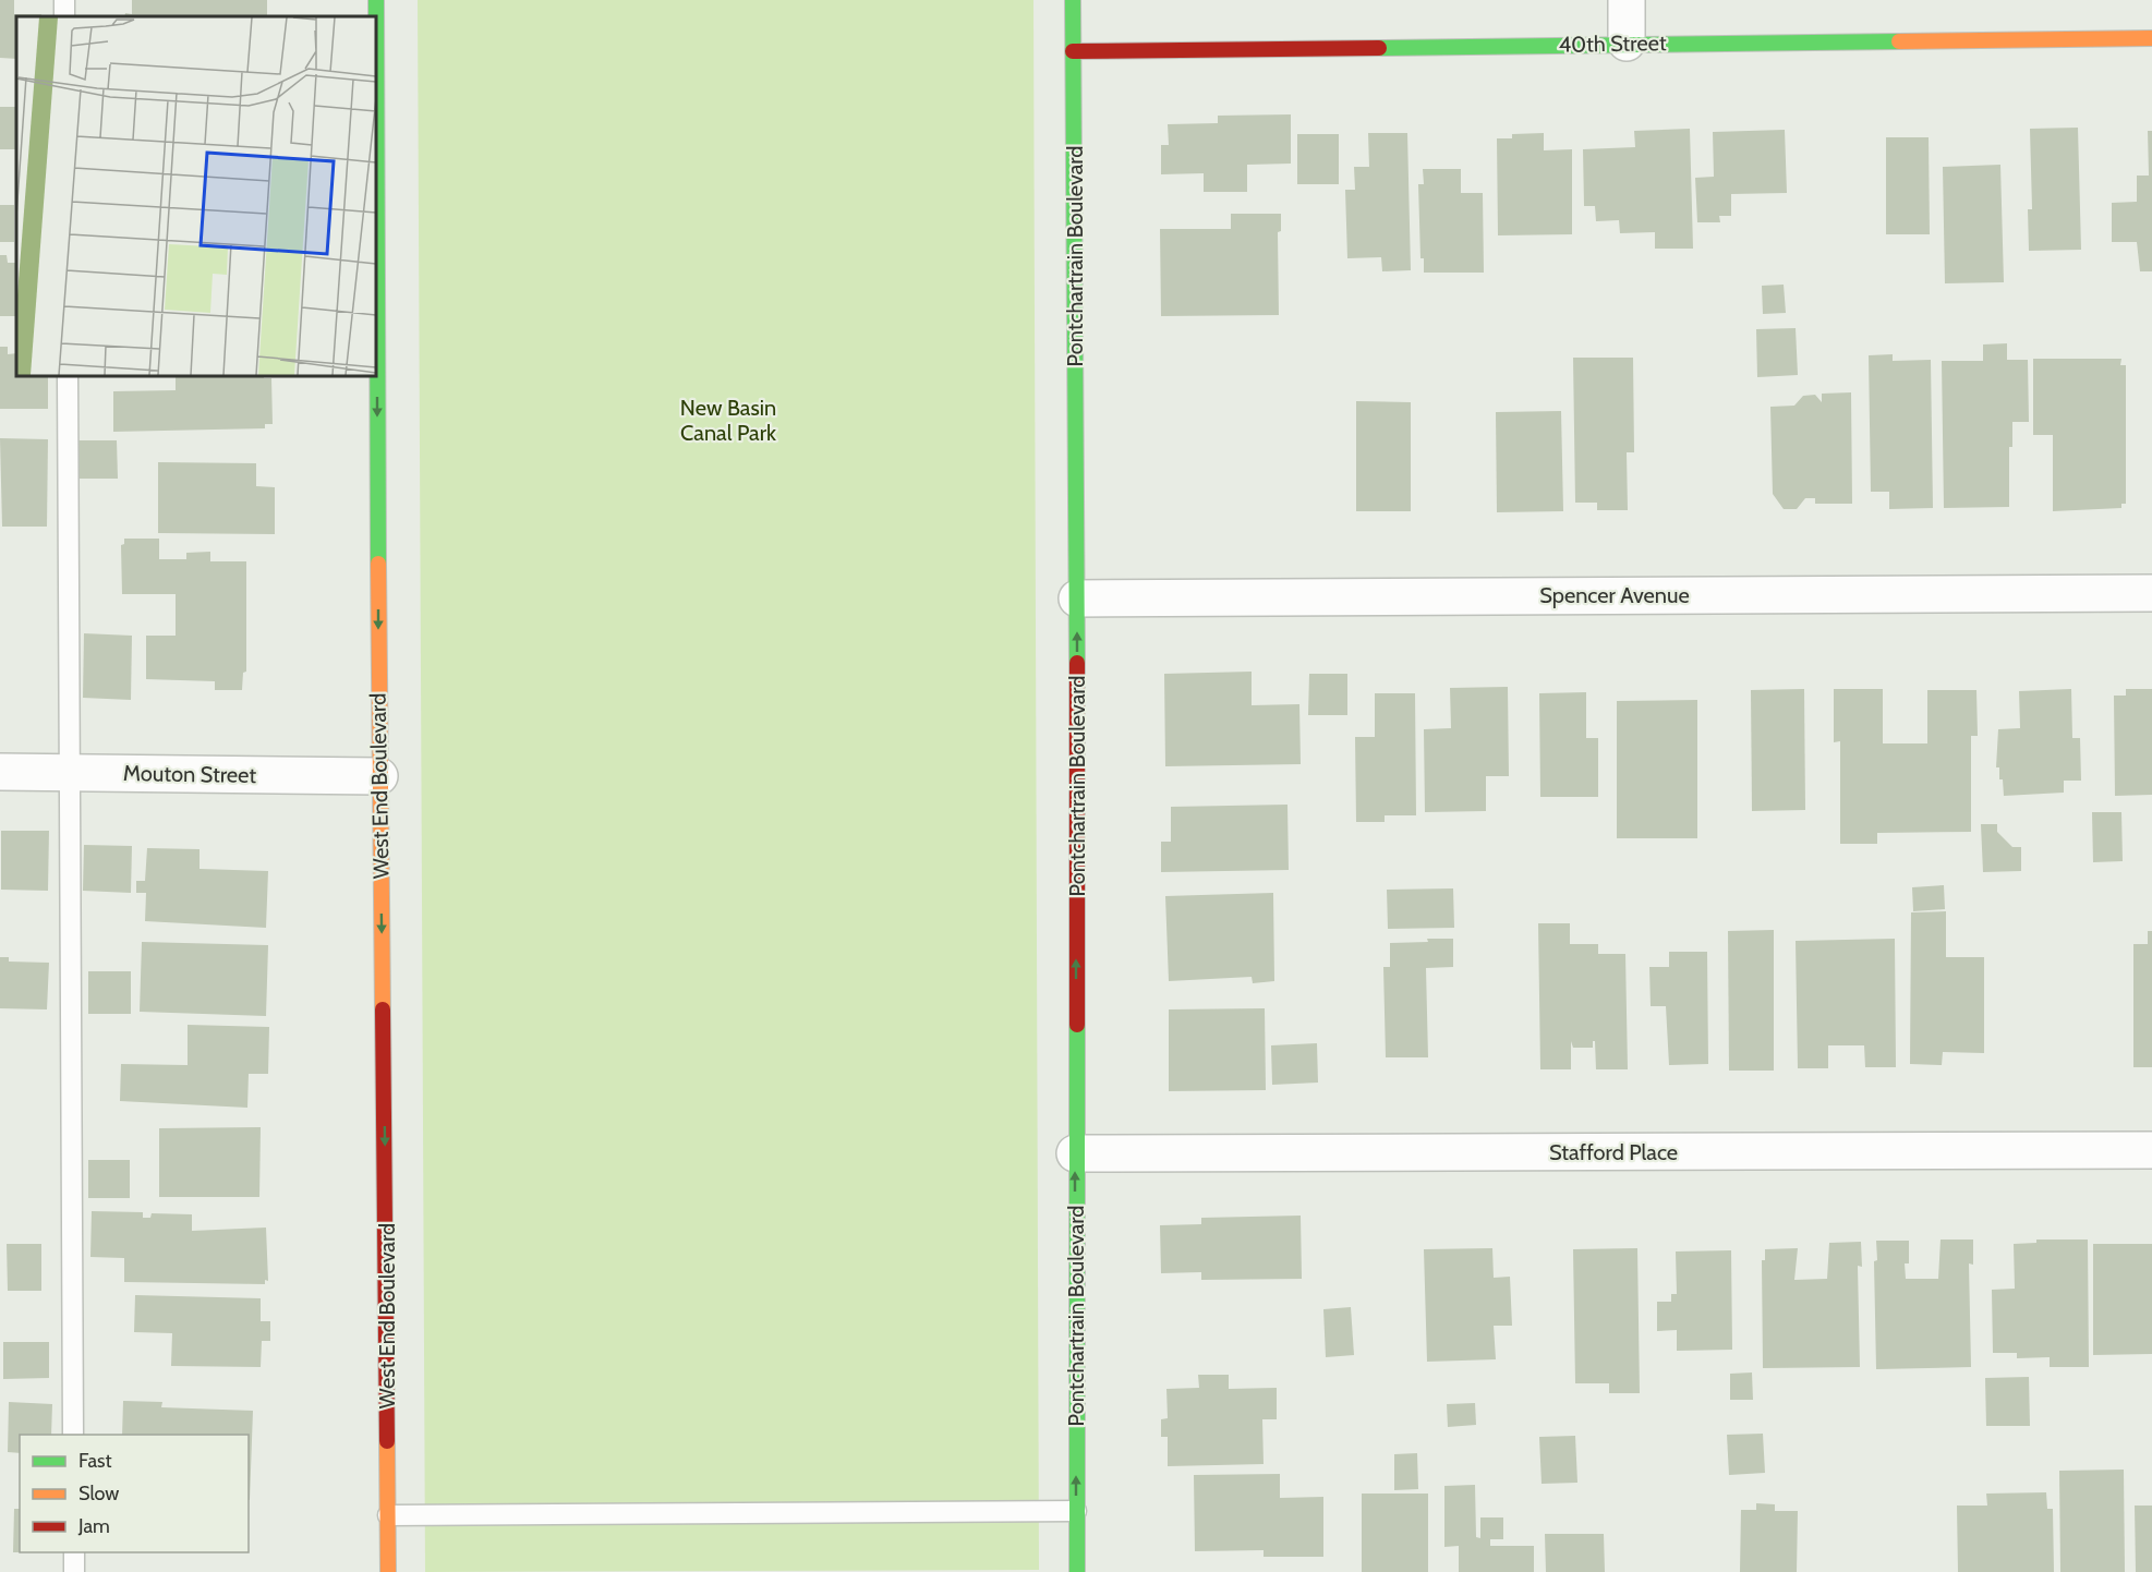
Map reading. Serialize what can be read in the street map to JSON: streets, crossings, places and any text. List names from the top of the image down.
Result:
{
  "streets": {
    "main road": ["40th Street", "Pontchartrain Boulevard", "West End Boulevard"],
    "street": ["Spencer Avenue", "Mouton Street", "Stafford Place"]
  },
  "crossings": [
    ["40th Street", "Pontchartrain Boulevard"],
    ["Pontchartrain Boulevard", "Spencer Avenue"],
    ["Pontchartrain Boulevard", "Stafford Place"],
    ["Mouton Street", "West End Boulevard"]
  ],
  "one_way": ["Pontchartrain Boulevard", "West End Boulevard"],
  "parks": ["New Basin Canal Park"],
  "legend": ["Fast", "Slow", "Jam"]
}
